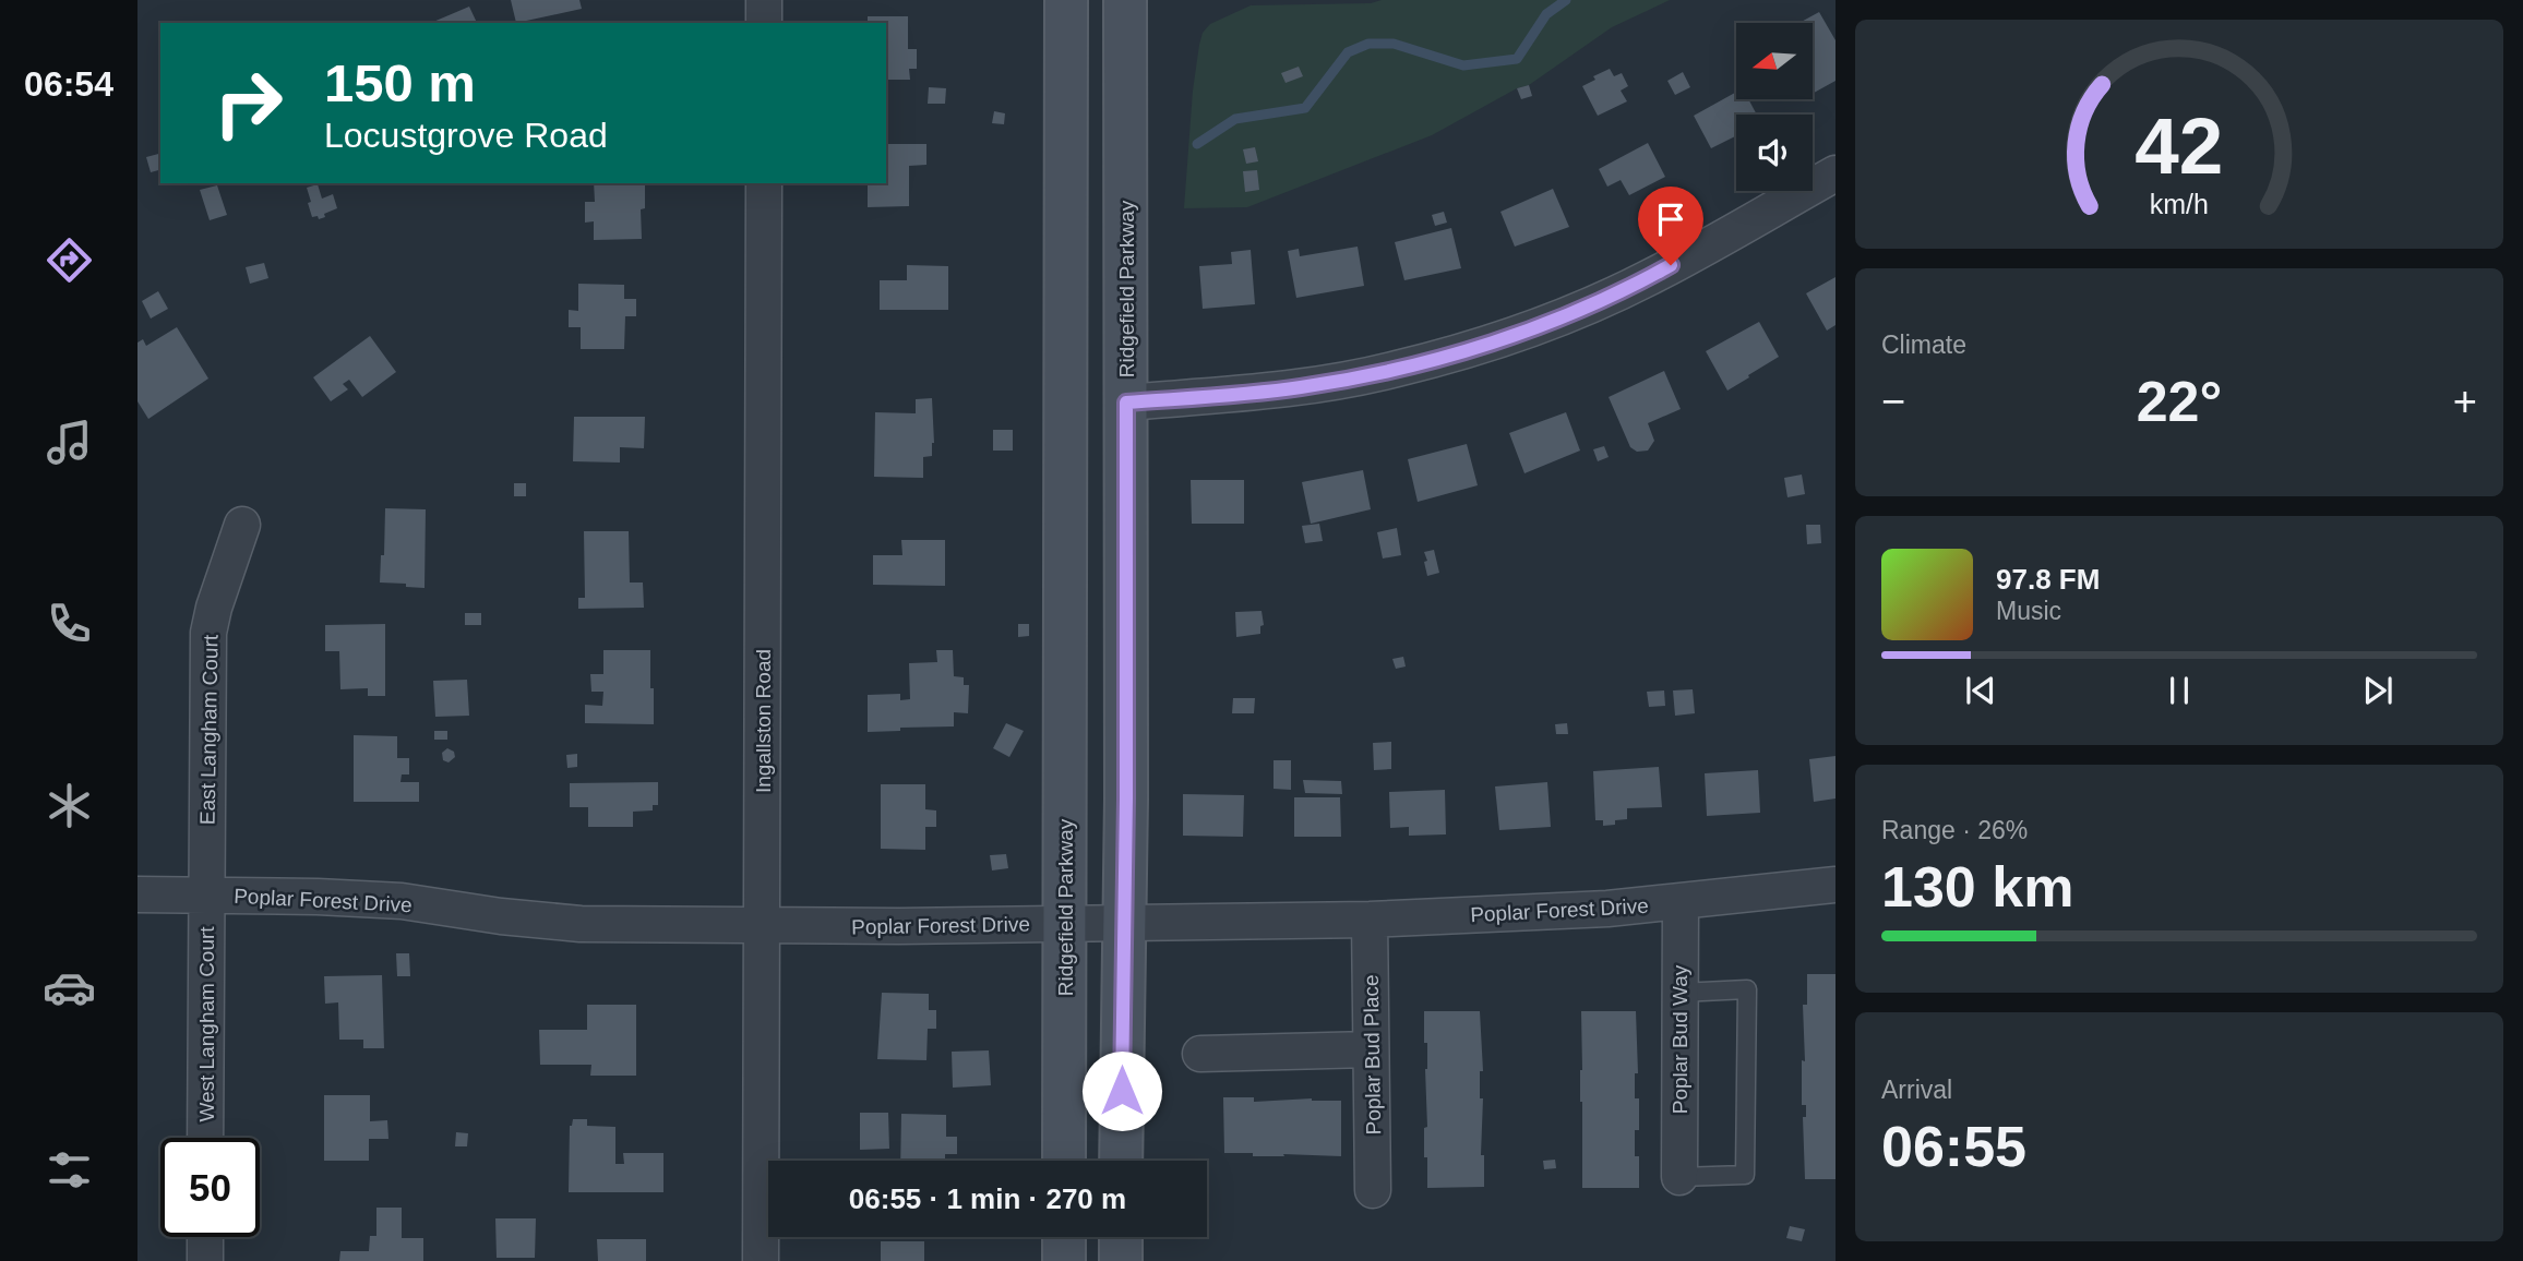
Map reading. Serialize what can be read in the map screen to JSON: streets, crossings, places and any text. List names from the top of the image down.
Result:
{
  "streets": {
    "main road": ["Ridgefield Parkway"],
    "street": [
      "Ingallston Road",
      "East Langham Court",
      "Poplar Forest Drive",
      "West Langham Court",
      "Poplar Bud Way",
      "Poplar Bud Place"
    ]
  },
  "crossings": [
    ["Ridgefield Parkway", "Poplar Forest Drive"],
    ["Ingallston Road", "Poplar Forest Drive"],
    ["East Langham Court", "Poplar Forest Drive"],
    ["East Langham Court", "West Langham Court"],
    ["Poplar Forest Drive", "West Langham Court"],
    ["Poplar Forest Drive", "Poplar Bud Way"],
    ["Poplar Forest Drive", "Poplar Bud Place"]
  ],
  "north": "left",
  "page": {
    "tabs": "06:54",
    "turn": ["150 m", "Locustgrove Road"],
    "tile": [
      "Climate",
      ["Range · 26%", "130 km"],
      ["Arrival", "06:55"]
    ],
    "heat": ["−", "22°", "+"],
    "song": ["97.8 FM", "Music"],
    "limit": "50",
    "trip": "06:55 · 1 min · 270 m",
    "gauge": ["42", "km/h"]
  }
}
